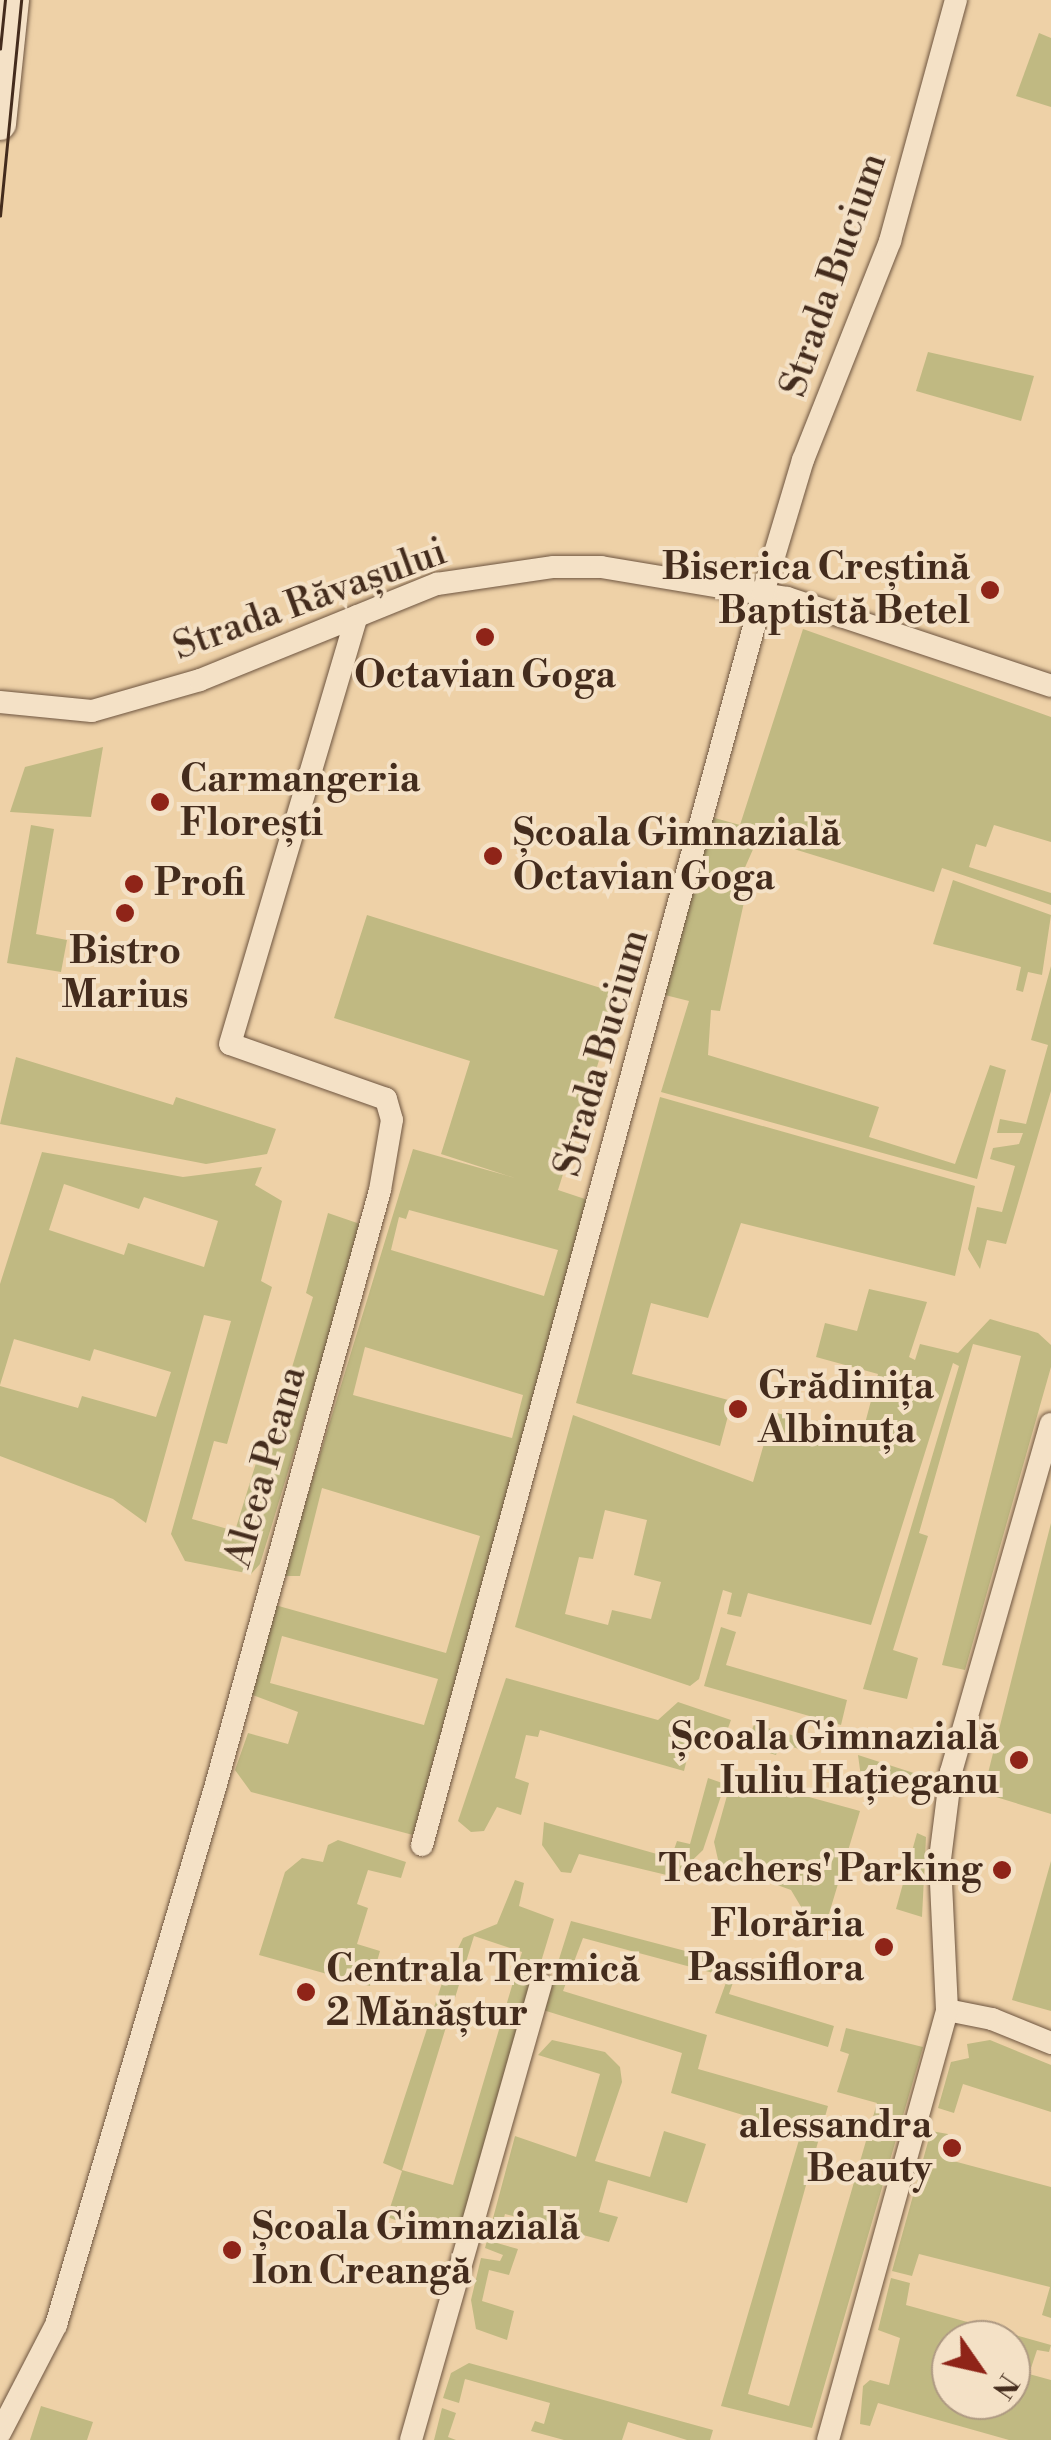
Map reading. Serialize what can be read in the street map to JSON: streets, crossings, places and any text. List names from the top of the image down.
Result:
{
  "streets": {
    "street": ["Strada Bucium", "Strada Răvașului", "Aleea Peana"]
  },
  "crossings": [
    ["Strada Bucium", "Strada Răvașului"],
    ["Strada Răvașului", "Aleea Peana"]
  ],
  "places": [
    "Biserica Creștină Baptistă Betel",
    "Octavian Goga",
    "Carmangeria Florești",
    "Școala Gimnazială Octavian Goga",
    "Profi",
    "Bistro Marius",
    "Grădinița Albinuța",
    "Școala Gimnazială Iuliu Hațieganu",
    "Teachers' Parking",
    "Florăria Passiflora",
    "Centrala Termică 2 Mănăștur",
    "alessandra Beauty",
    "Școala Gimnazială Ion Creangă"
  ],
  "north": "bottom right"
}
